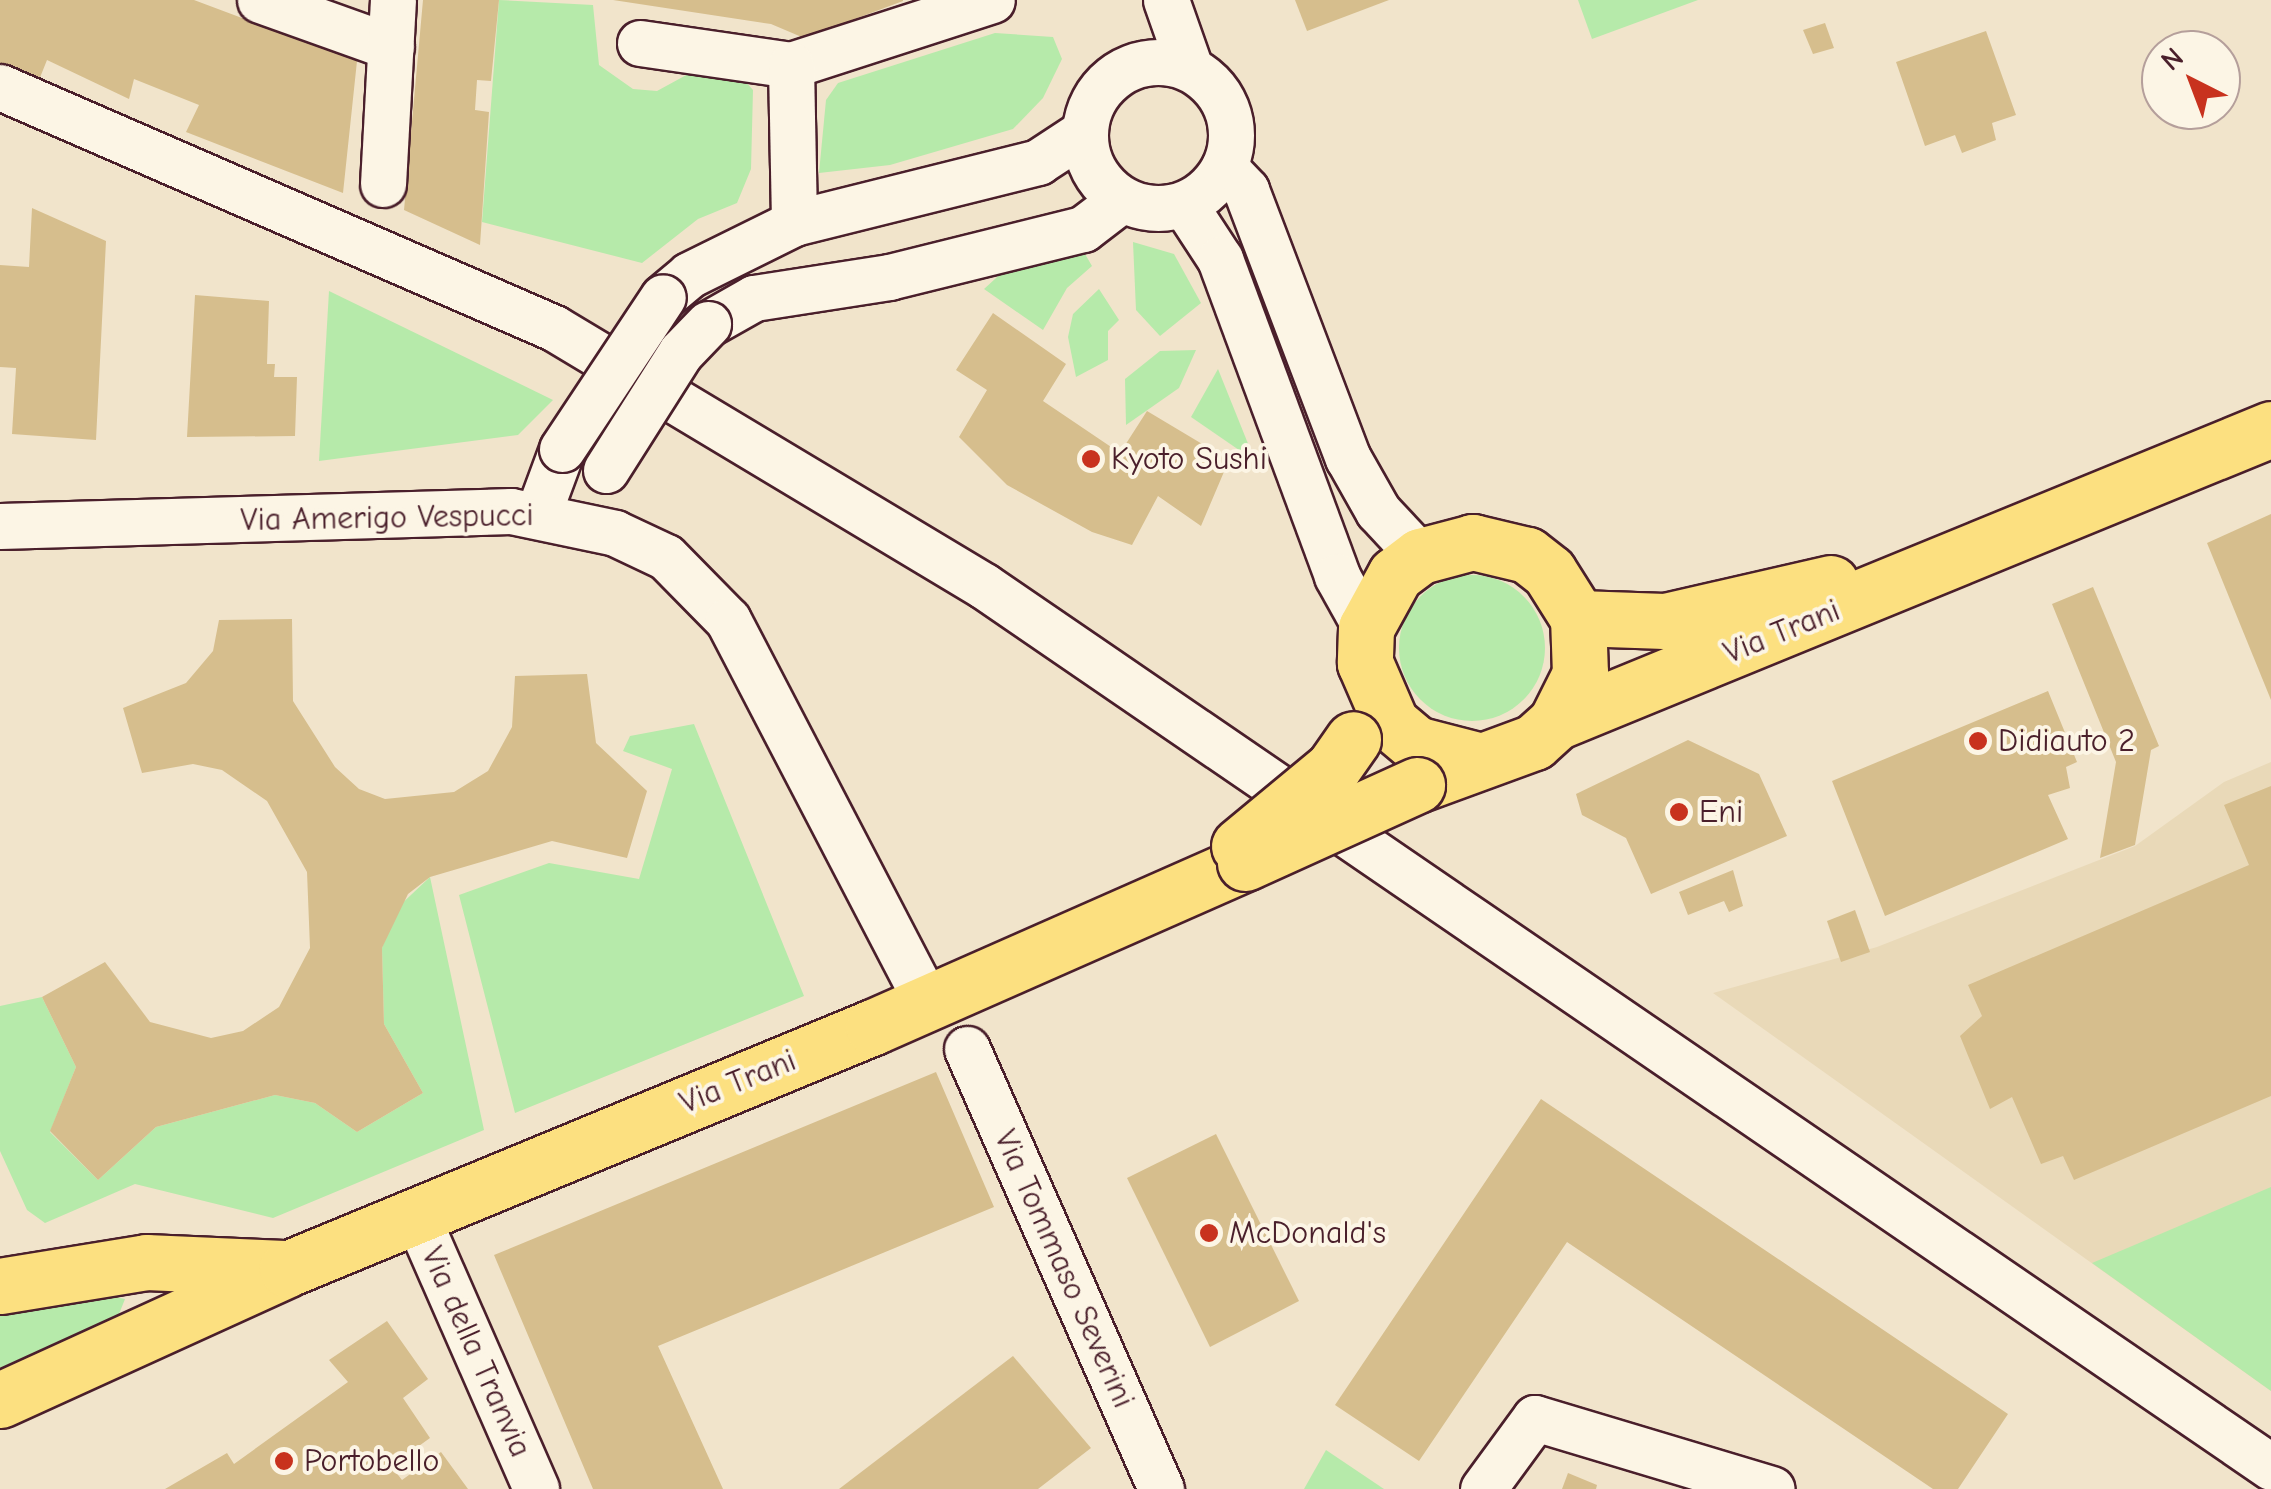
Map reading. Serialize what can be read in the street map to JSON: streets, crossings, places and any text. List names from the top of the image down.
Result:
{
  "streets": {
    "main road": ["Via Trani"],
    "street": ["Via Amerigo Vespucci", "Via Tommaso Severini", "Via della Tranvia"]
  },
  "crossings": [
    ["Via Amerigo Vespucci", "Via Trani"],
    ["Via Trani", "Via della Tranvia"]
  ],
  "places": [
    "Kyoto Sushi",
    "Didiauto 2",
    "Eni",
    "McDonald's",
    "Portobello"
  ],
  "north": "top left"
}
